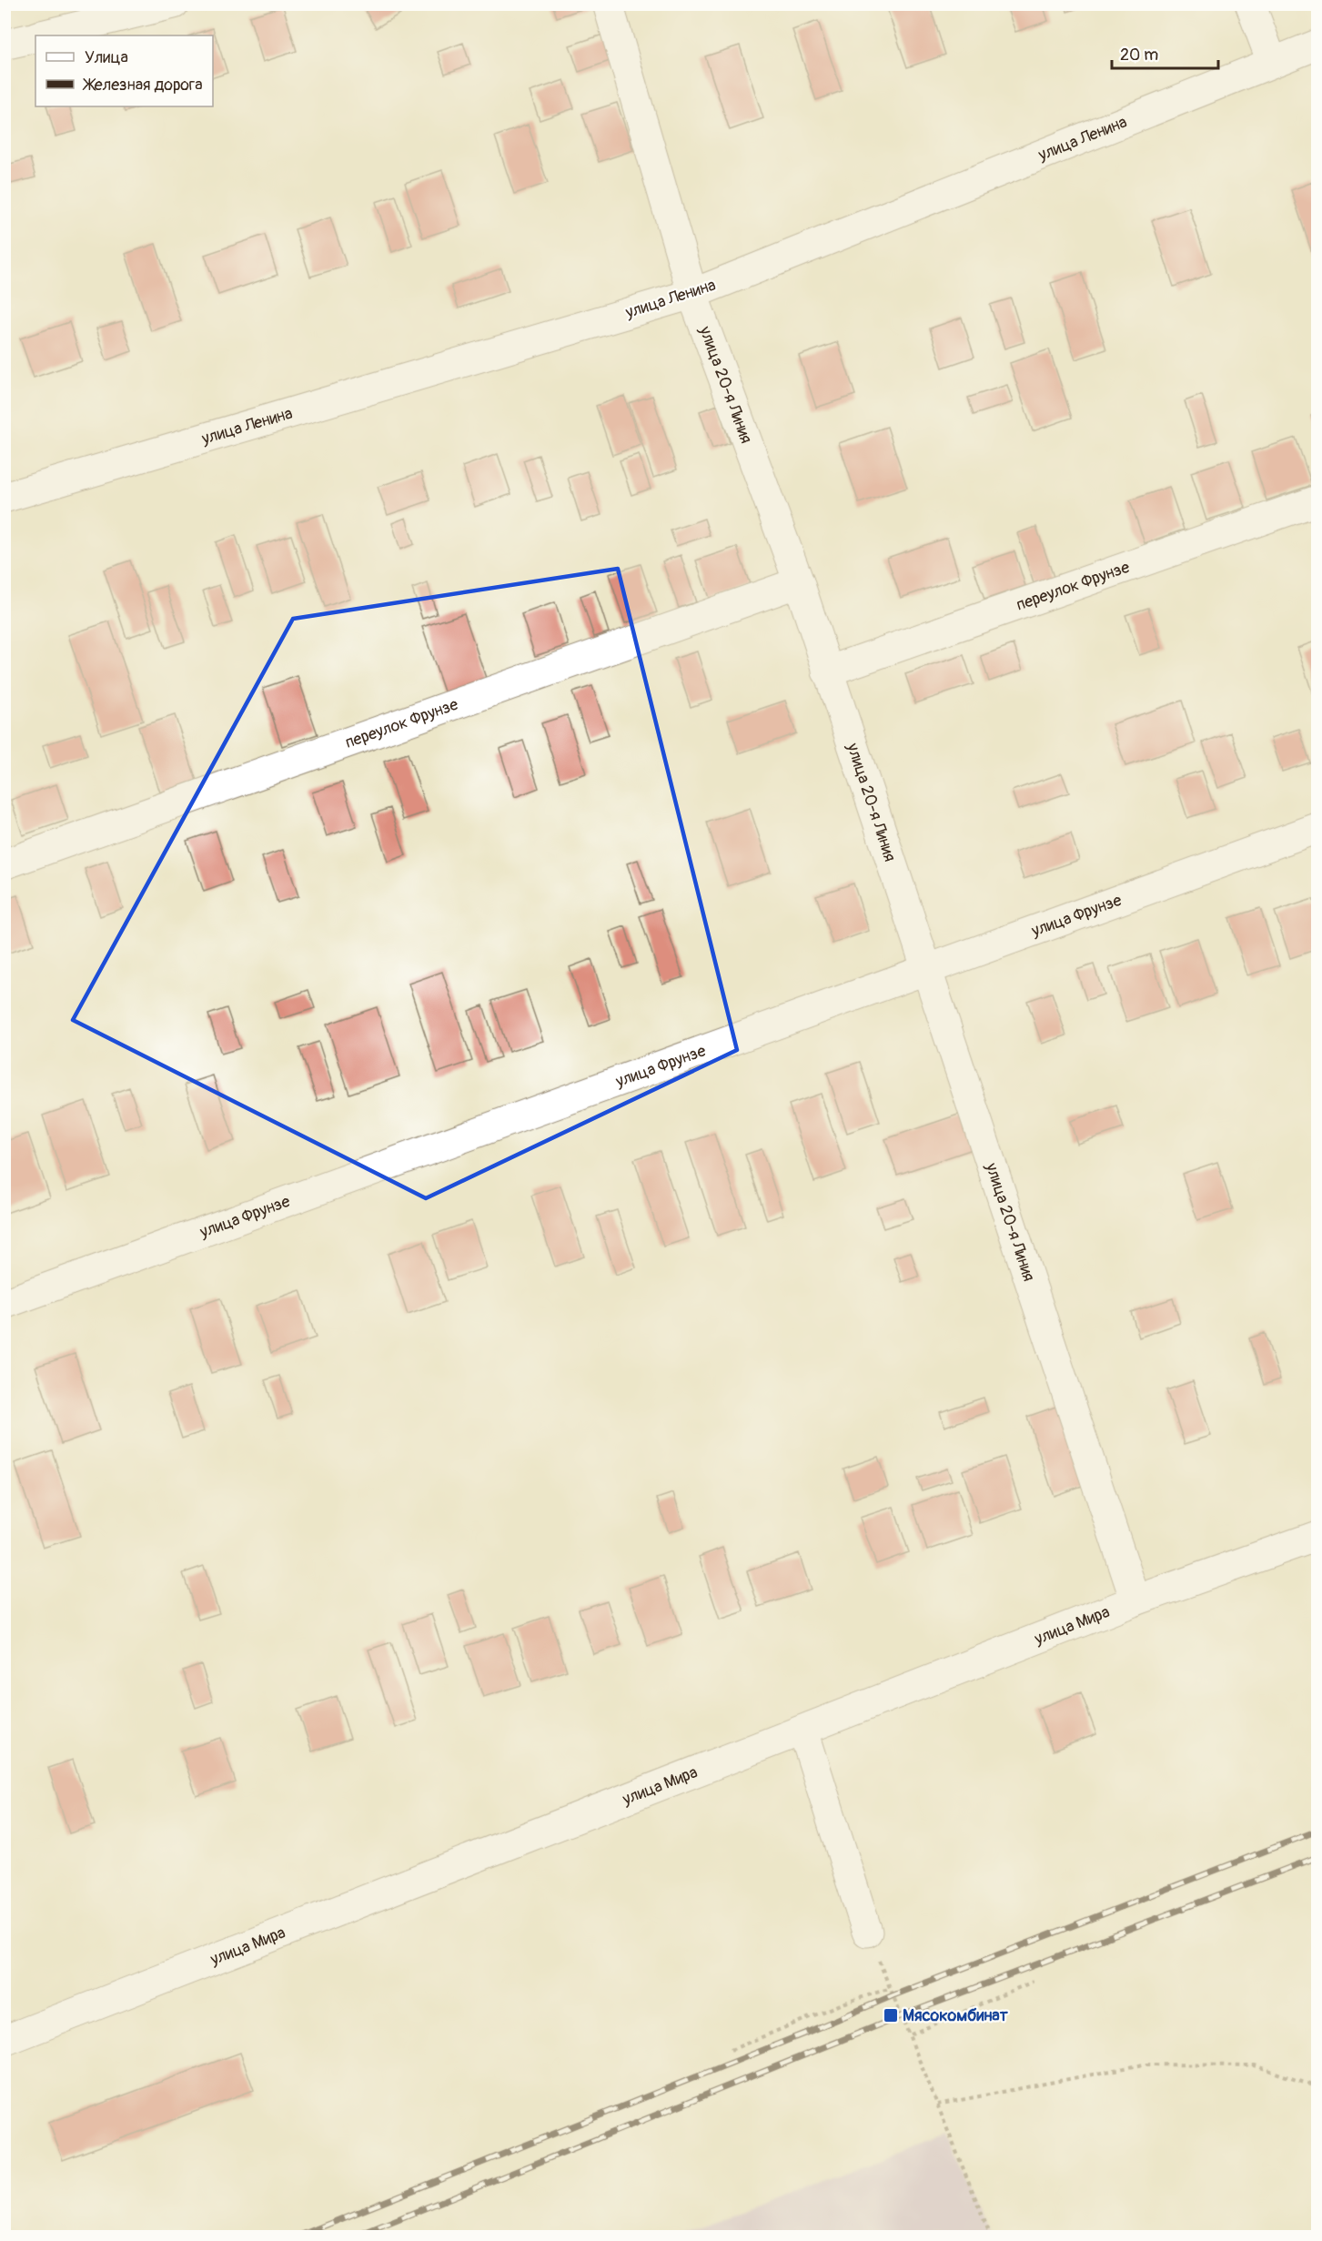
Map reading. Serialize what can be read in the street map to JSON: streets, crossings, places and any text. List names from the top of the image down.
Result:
{
  "streets": {
    "street": [
      "улица Ленина",
      "улица 20-я Линия",
      "переулок Фрунзе",
      "улица Фрунзе",
      "улица Мира"
    ]
  },
  "crossings": [
    ["улица Ленина", "улица 20-я Линия"],
    ["улица 20-я Линия", "переулок Фрунзе"],
    ["улица 20-я Линия", "улица Фрунзе"],
    ["улица 20-я Линия", "улица Мира"]
  ],
  "places": {
    "transit": ["Мясокомбинат"]
  },
  "legend": ["Улица", "Железная дорога"],
  "scale_bar": "20 m"
}
